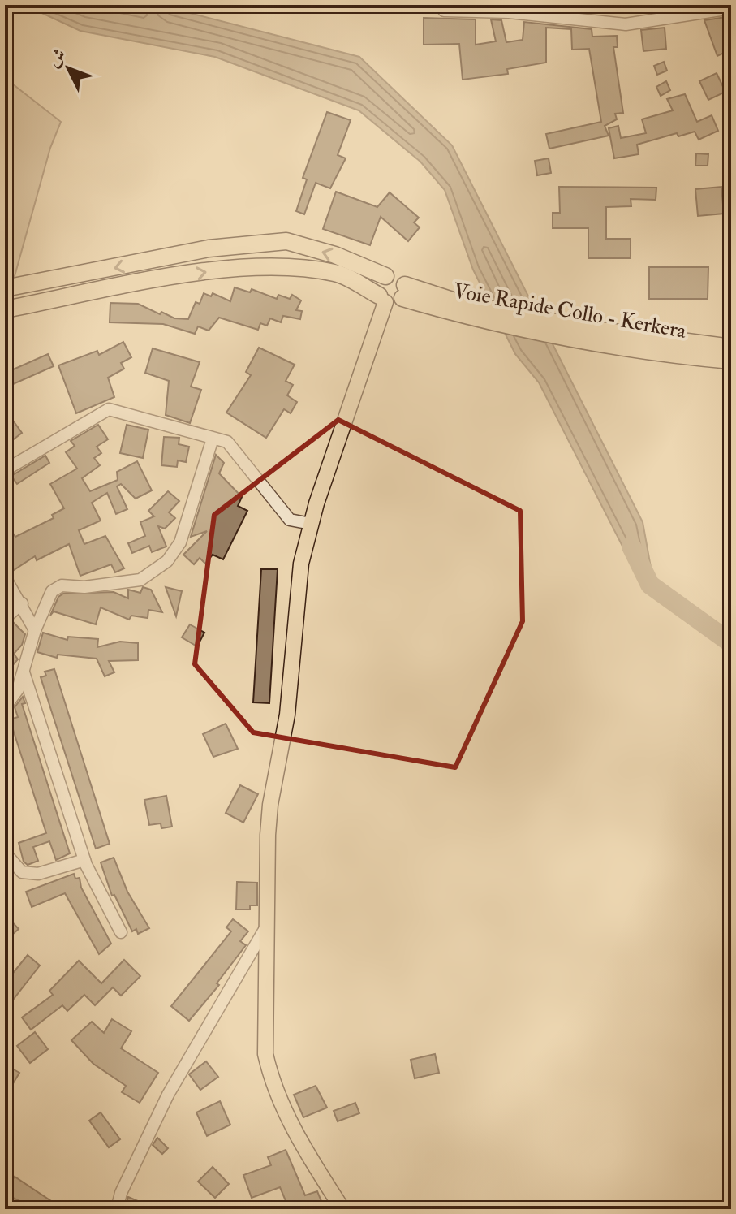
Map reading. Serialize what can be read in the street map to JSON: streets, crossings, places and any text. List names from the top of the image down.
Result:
{
  "streets": {
    "highway": ["Voie Rapide Collo - Kerkera"]
  },
  "north": "top left"
}
